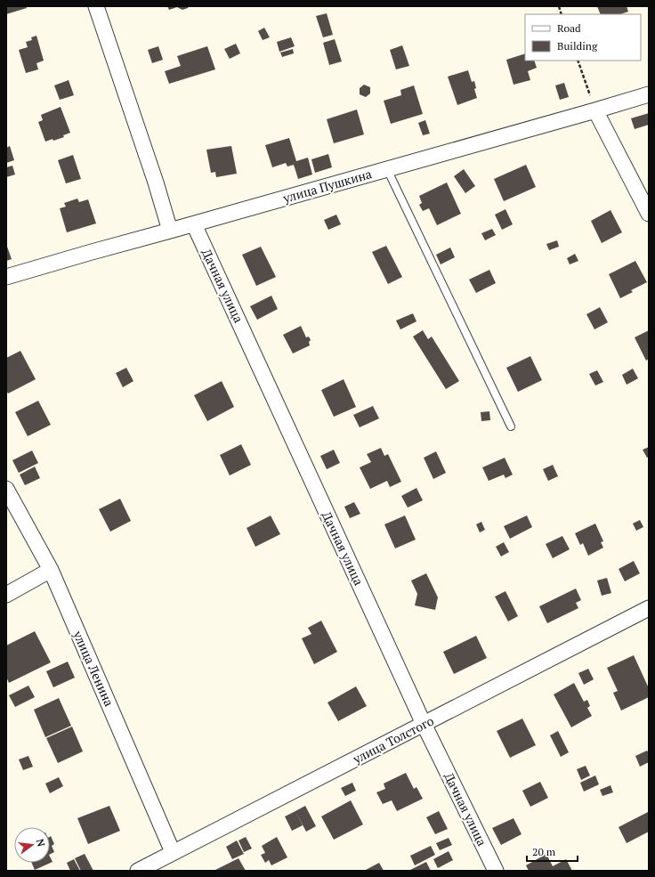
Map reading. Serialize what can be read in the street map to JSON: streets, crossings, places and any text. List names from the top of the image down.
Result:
{
  "streets": {
    "street": [
      "улица Пушкина",
      "Дачная улица",
      "улица Ленина",
      "улица Толстого"
    ]
  },
  "crossings": [
    ["улица Пушкина", "Дачная улица"],
    ["Дачная улица", "улица Толстого"],
    ["улица Ленина", "улица Толстого"]
  ],
  "legend": ["Road", "Building"],
  "scale_bar": "20 m",
  "north": "right"
}
